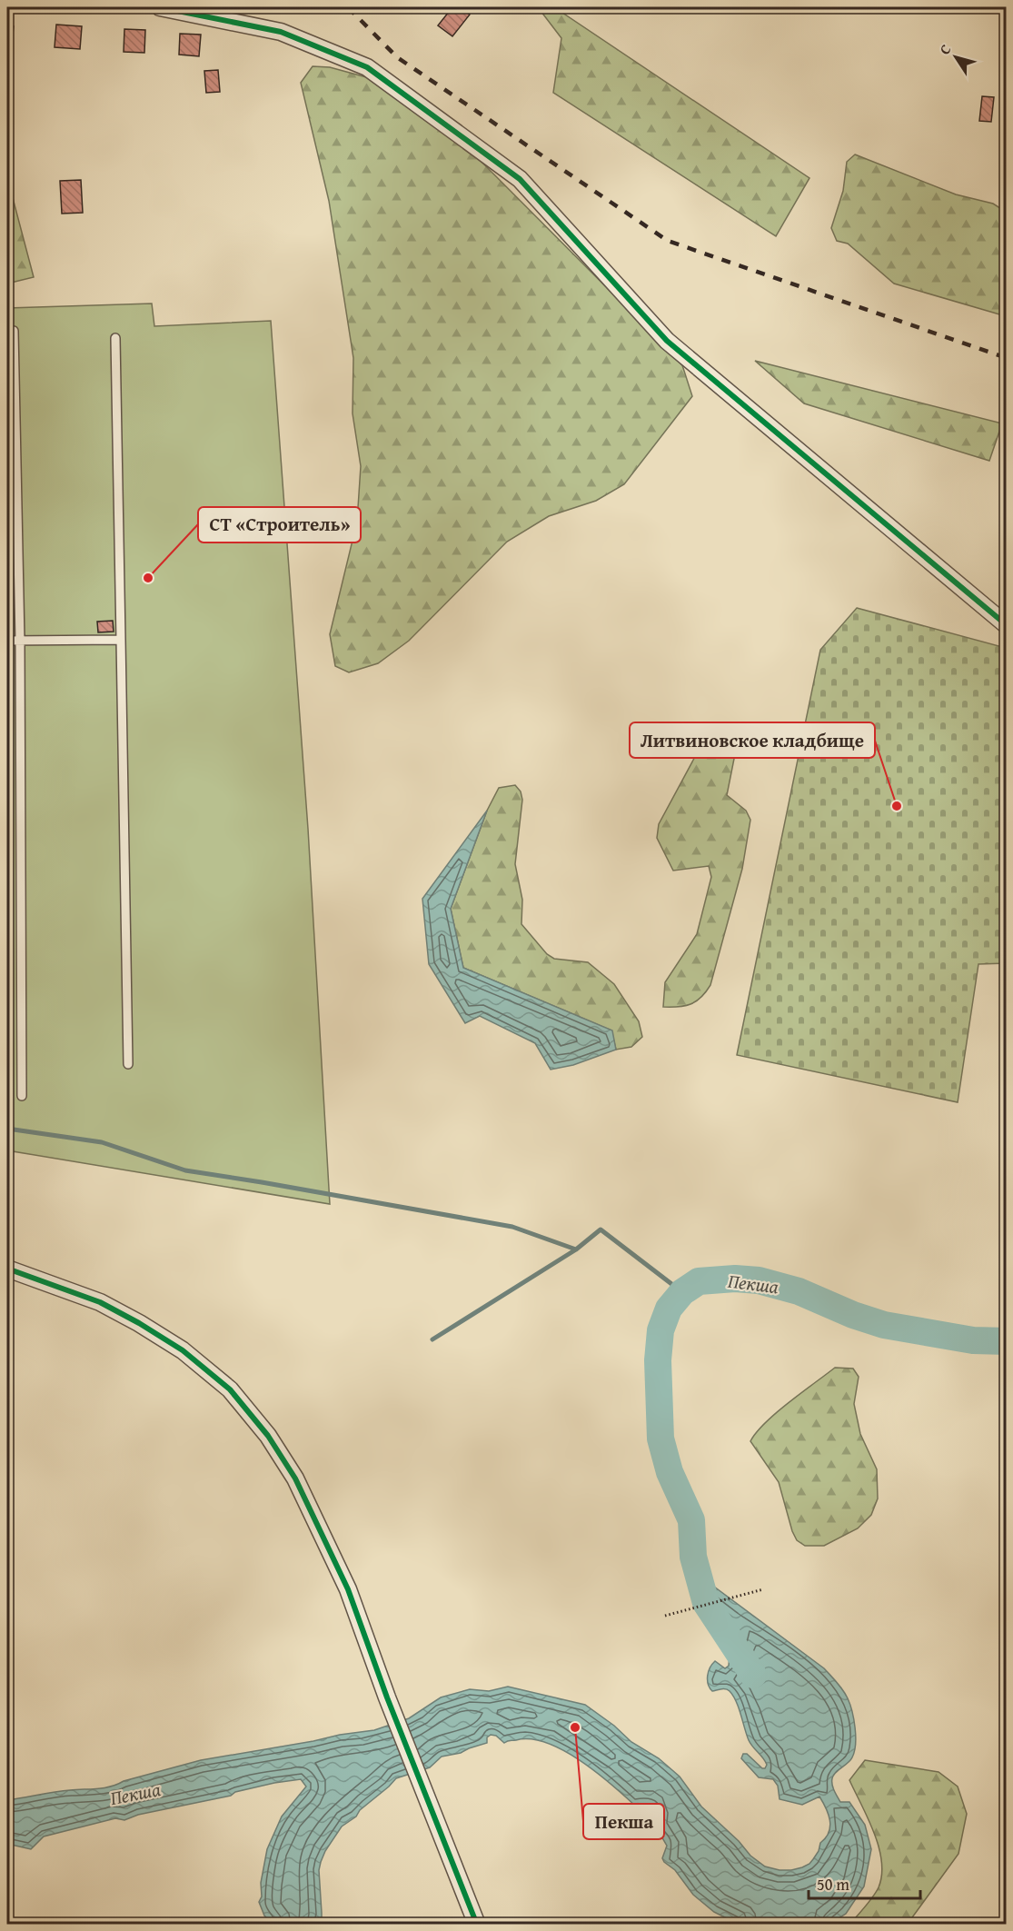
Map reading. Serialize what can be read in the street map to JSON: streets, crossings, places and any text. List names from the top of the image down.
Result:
{
  "water": ["Пекша"],
  "places": ["СТ «Строитель»", "Литвиновское кладбище", "Пекша"],
  "scale_bar": "50 m",
  "north": "top left"
}
